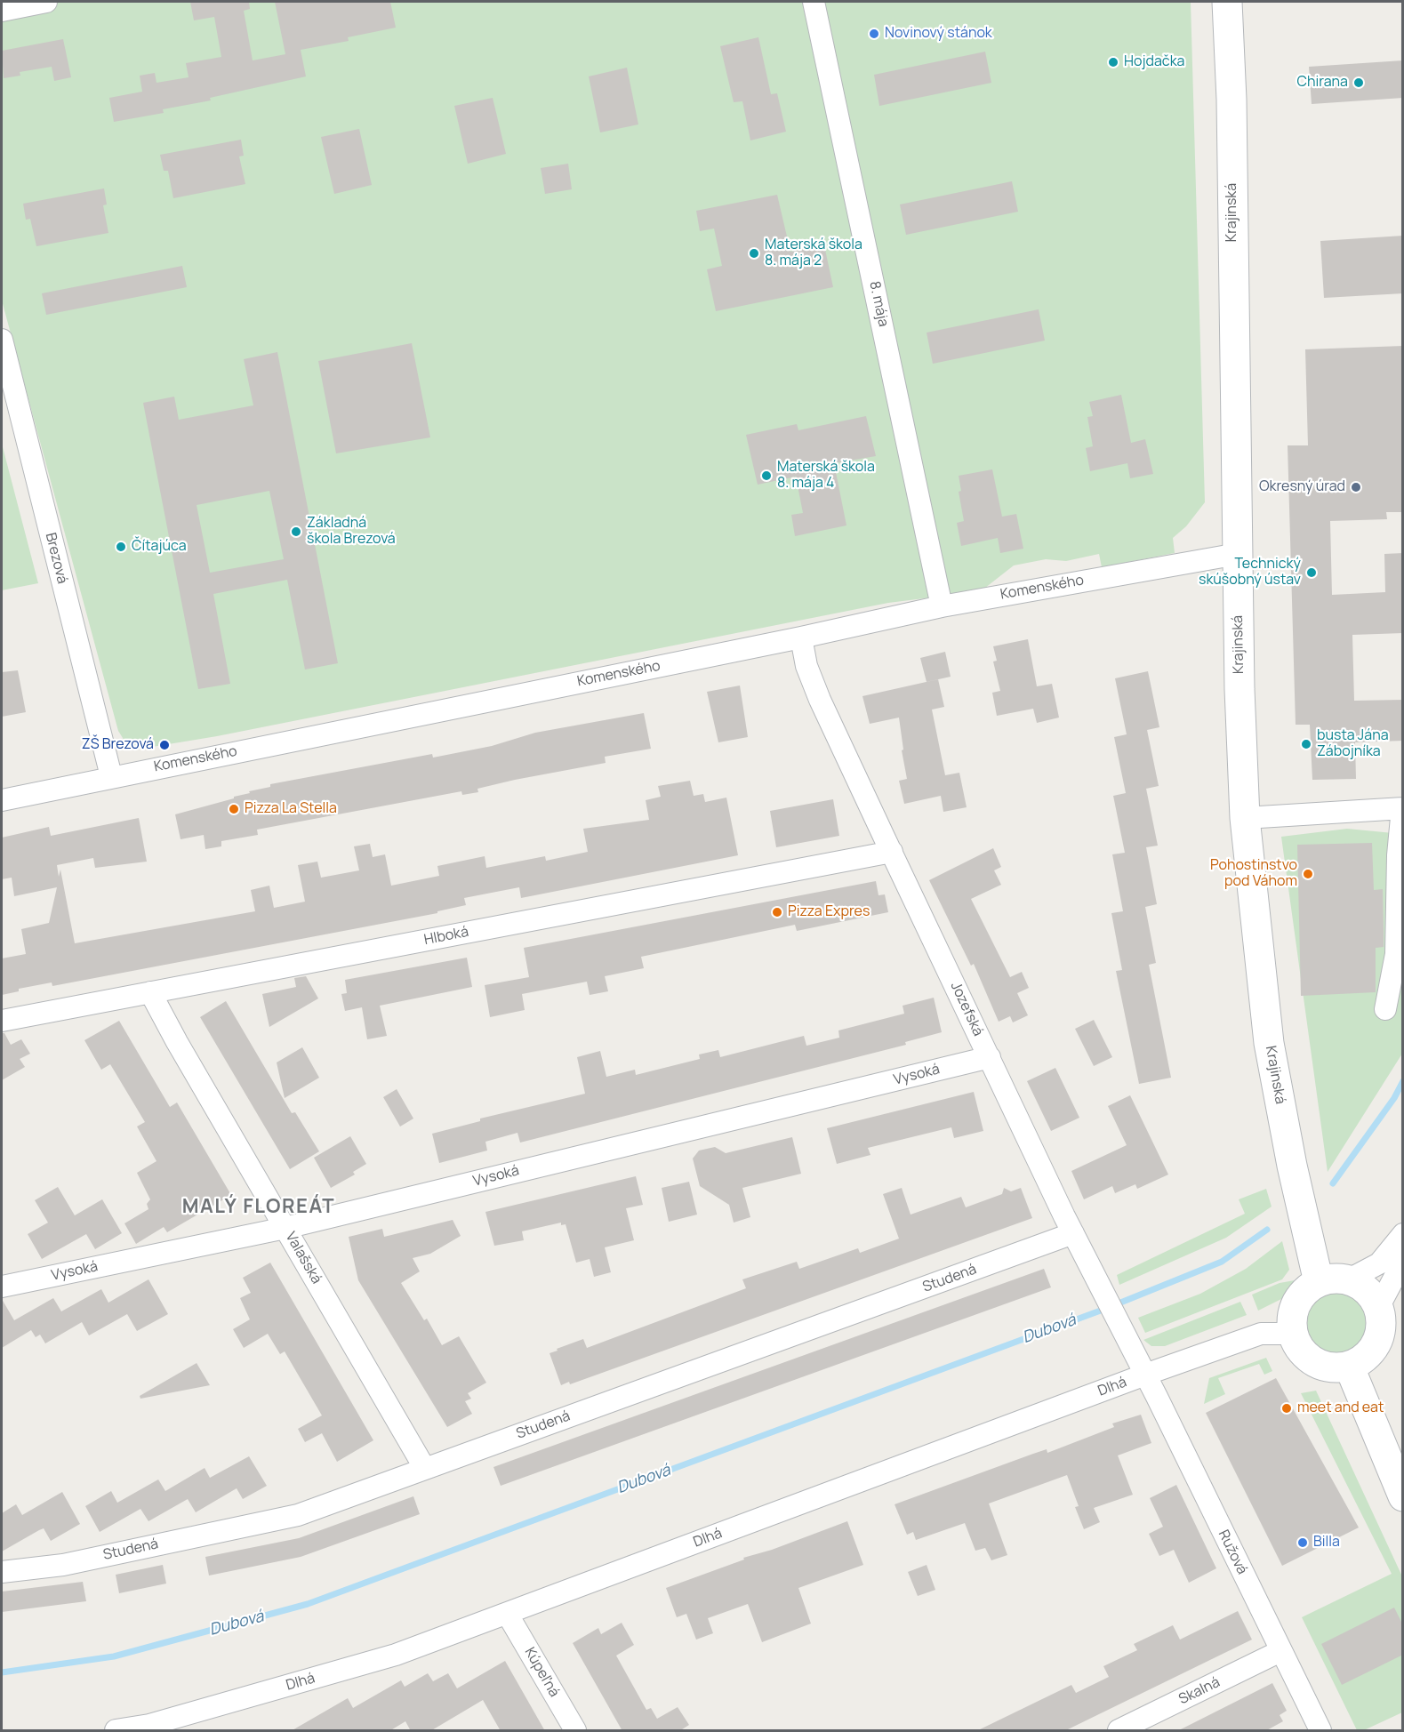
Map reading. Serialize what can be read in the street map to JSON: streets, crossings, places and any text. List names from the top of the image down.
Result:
{
  "streets": {
    "main road": ["Krajinská"],
    "street": [
      "8. mája",
      "Brezová",
      "Komenského",
      "Hlboká",
      "Jozefská",
      "Vysoká",
      "Valašská",
      "Studená",
      "Dlhá",
      "Ružová",
      "Kúpeľná",
      "Skalná"
    ]
  },
  "crossings": [
    ["Krajinská", "Komenského"],
    ["Krajinská", "Dlhá"],
    ["8. mája", "Komenského"],
    ["Brezová", "Komenského"],
    ["Komenského", "Jozefská"],
    ["Hlboká", "Jozefská"],
    ["Hlboká", "Valašská"],
    ["Jozefská", "Vysoká"],
    ["Jozefská", "Studená"],
    ["Jozefská", "Dlhá"],
    ["Jozefská", "Ružová"],
    ["Vysoká", "Valašská"],
    ["Valašská", "Studená"],
    ["Dlhá", "Ružová"],
    ["Dlhá", "Kúpeľná"],
    ["Ružová", "Skalná"]
  ],
  "districts": ["MALÝ FLOREÁT"],
  "water": ["Dubová"],
  "places": [
    "Novinový stánok",
    "Hojdačka",
    "Chirana",
    "Materská škola 8. mája 2",
    "Materská škola 8. mája 4",
    "Okresný úrad",
    "Základná škola Brezová",
    "Čítajúca",
    "Technický skúšobný ústav",
    "busta Jána Zábojníka",
    "ZŠ Brezová",
    "Pizza La Stella",
    "Pohostinstvo pod Váhom",
    "Pizza Expres",
    "meet and eat",
    "Billa"
  ]
}
